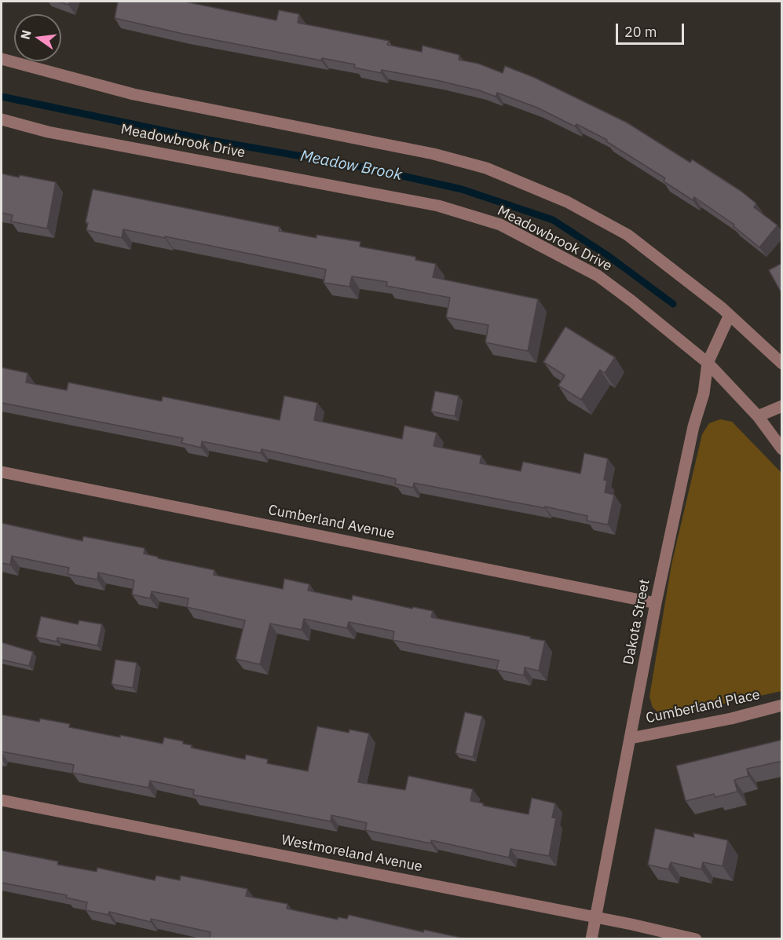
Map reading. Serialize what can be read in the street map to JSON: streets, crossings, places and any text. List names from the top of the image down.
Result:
{
  "streets": {
    "street": [
      "Meadowbrook Drive",
      "Cumberland Avenue",
      "Dakota Street",
      "Cumberland Place",
      "Westmoreland Avenue"
    ]
  },
  "crossings": [
    ["Meadowbrook Drive", "Dakota Street"],
    ["Cumberland Avenue", "Dakota Street"],
    ["Dakota Street", "Cumberland Place"],
    ["Dakota Street", "Westmoreland Avenue"]
  ],
  "water": ["Meadow Brook"],
  "scale_bar": "20 m",
  "north": "left"
}
